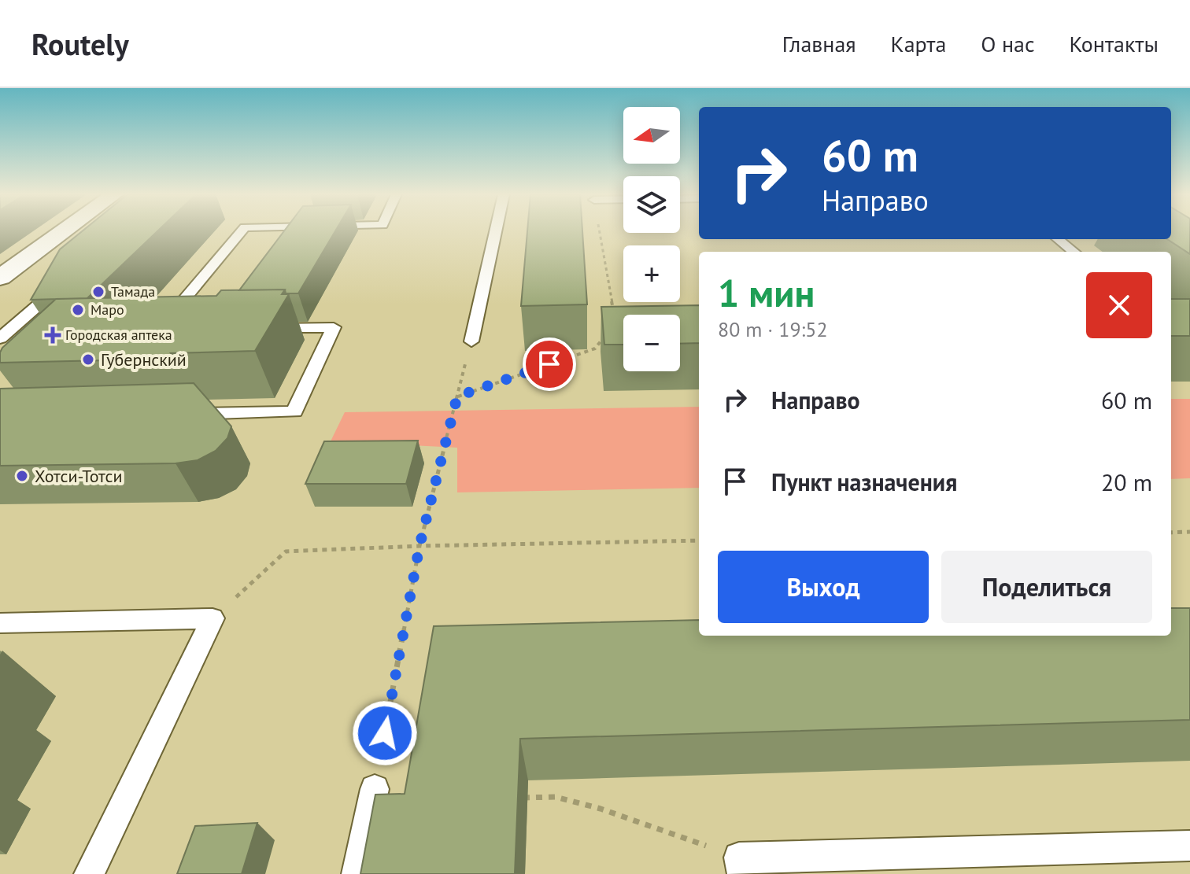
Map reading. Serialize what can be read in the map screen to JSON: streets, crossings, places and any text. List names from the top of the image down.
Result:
{
  "places": {
    "other": [
      "Тамада",
      "Маро",
      "Губернский",
      "Хотси-Тотси"
    ],
    "health": ["Городская аптека"]
  },
  "north": "left",
  "page": {
    "header": "Routely",
    "nav": [
      "Главная",
      "Карта",
      "О нас",
      "Контакты"
    ],
    "map_buttons": ["+", "−"],
    "turn": ["60 m", "Направо"],
    "heading": ["1 мин", "80 m · 19:52"],
    "list": [
      {
        "name": "Направо",
        "value": "60 m"
      },
      {
        "name": "Пункт назначения",
        "value": "20 m"
      }
    ],
    "buttons": ["Выход", "Поделиться"]
  }
}
